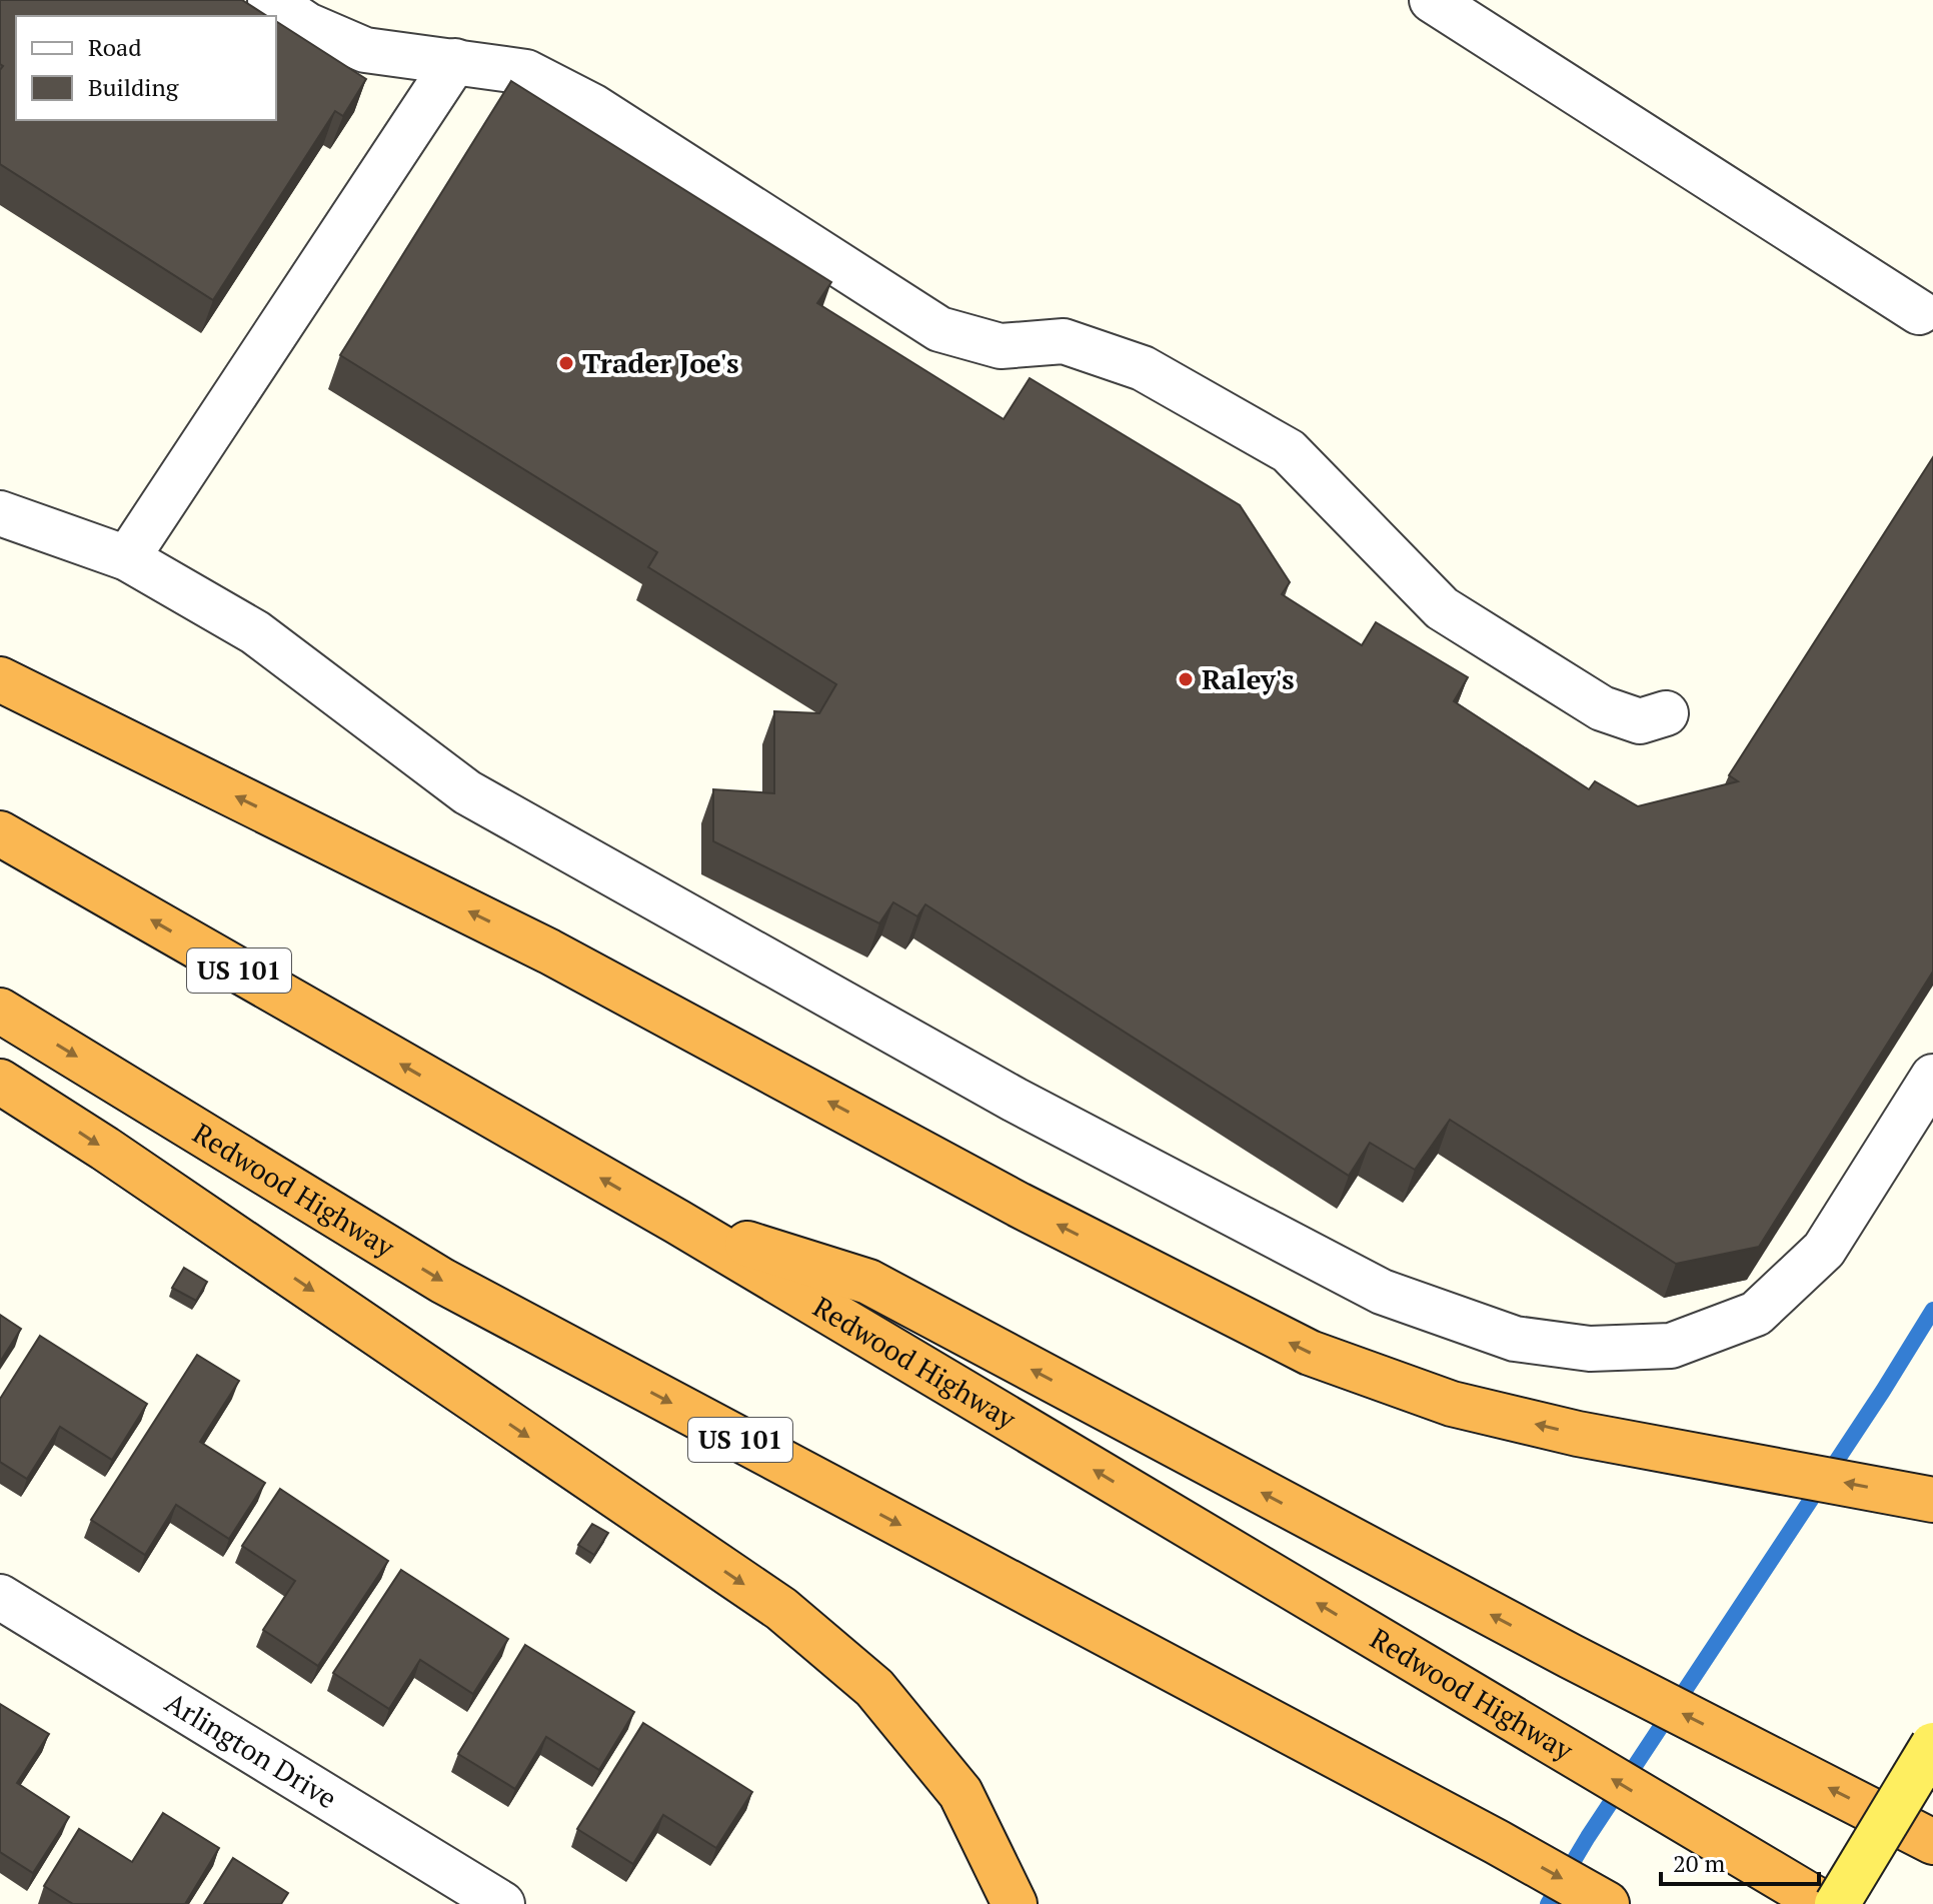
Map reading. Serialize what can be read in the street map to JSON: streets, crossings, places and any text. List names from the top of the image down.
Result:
{
  "streets": {
    "highway": ["US 101", "Redwood Highway"],
    "street": ["Arlington Drive"]
  },
  "places": ["Trader Joe's", "Raley's"],
  "legend": ["Road", "Building"],
  "scale_bar": "20 m"
}
